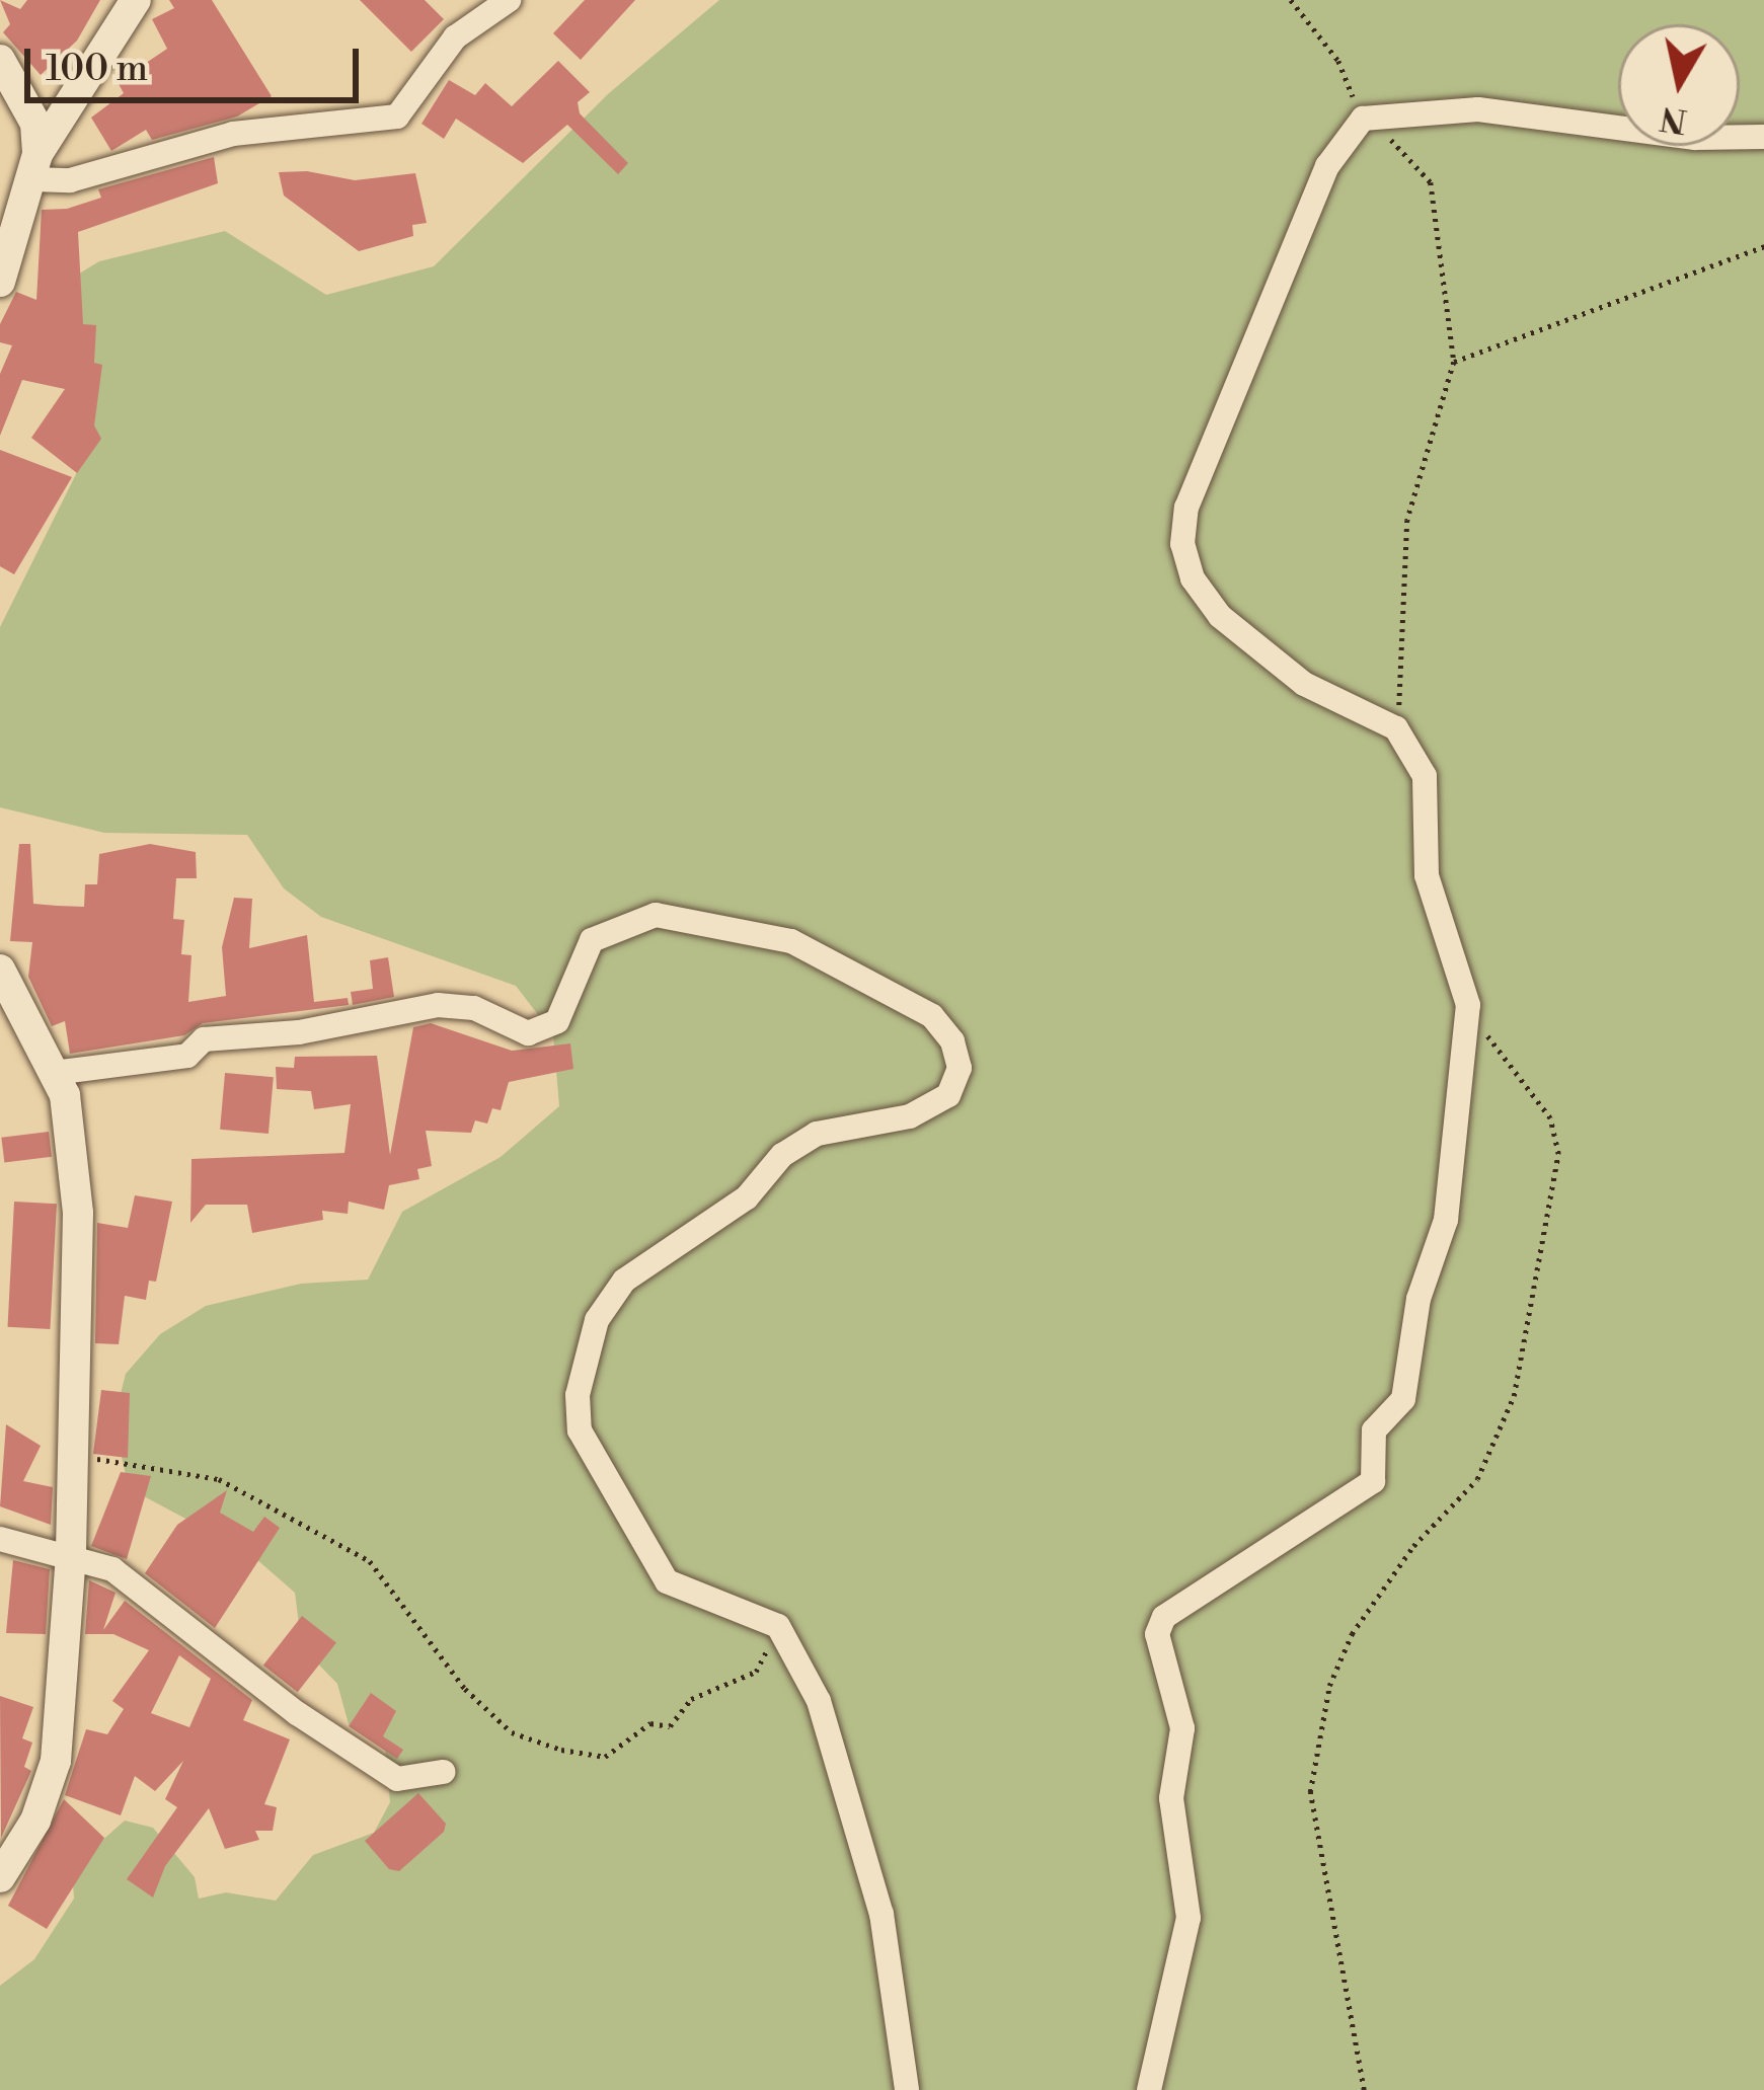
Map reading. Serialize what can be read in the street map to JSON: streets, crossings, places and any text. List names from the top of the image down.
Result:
{
  "scale_bar": "100 m",
  "north": "bottom"
}
